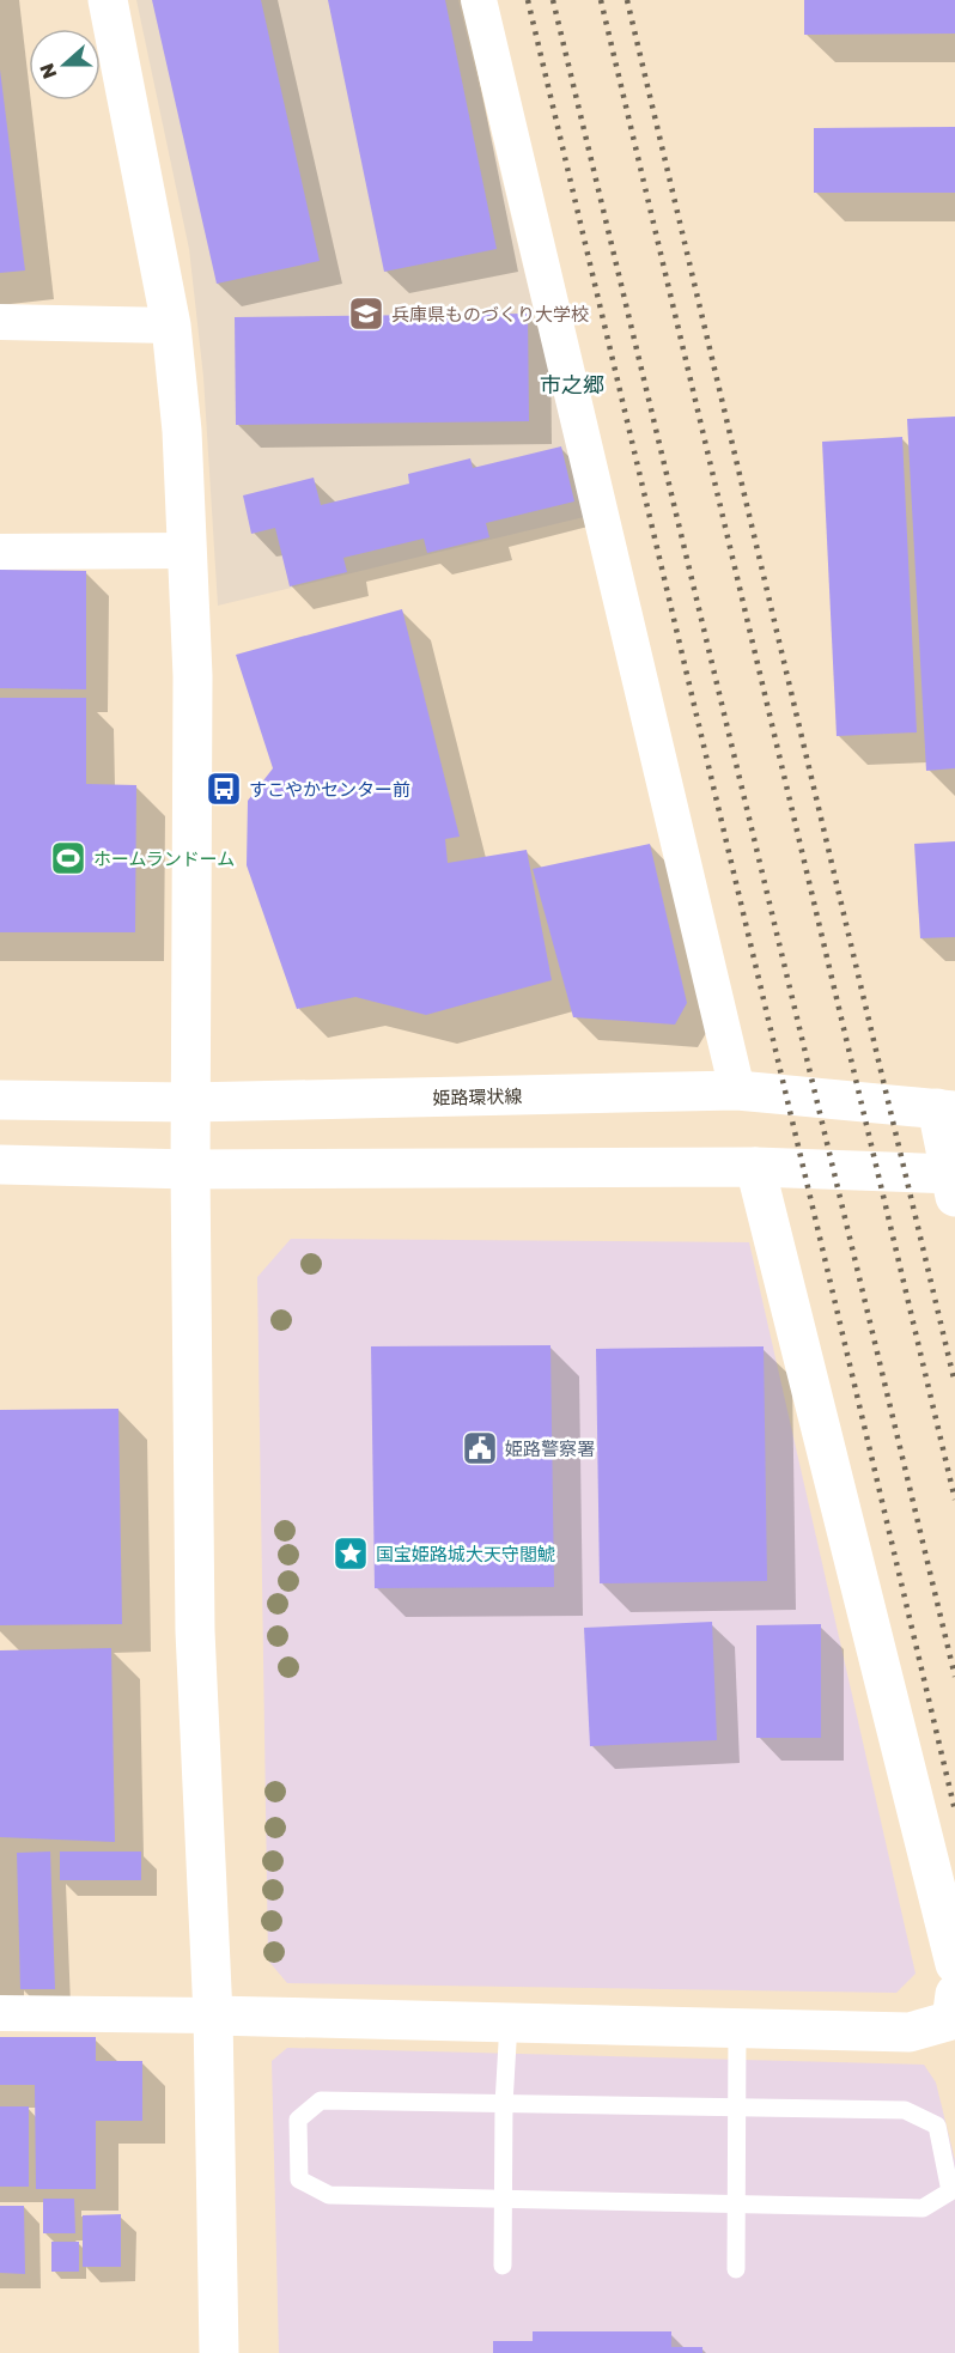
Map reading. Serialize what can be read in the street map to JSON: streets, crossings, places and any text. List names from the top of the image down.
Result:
{
  "streets": {
    "street": ["姫路環状線"]
  },
  "districts": ["市之郷"],
  "places": {
    "school or university": ["兵庫県ものづくり大学校"],
    "bus stop": ["すこやかセンター前"],
    "sports": ["ホームランドーム"],
    "public building": ["姫路警察署"],
    "place": ["国宝姫路城大天守閣鯱"]
  },
  "north": "left"
}
